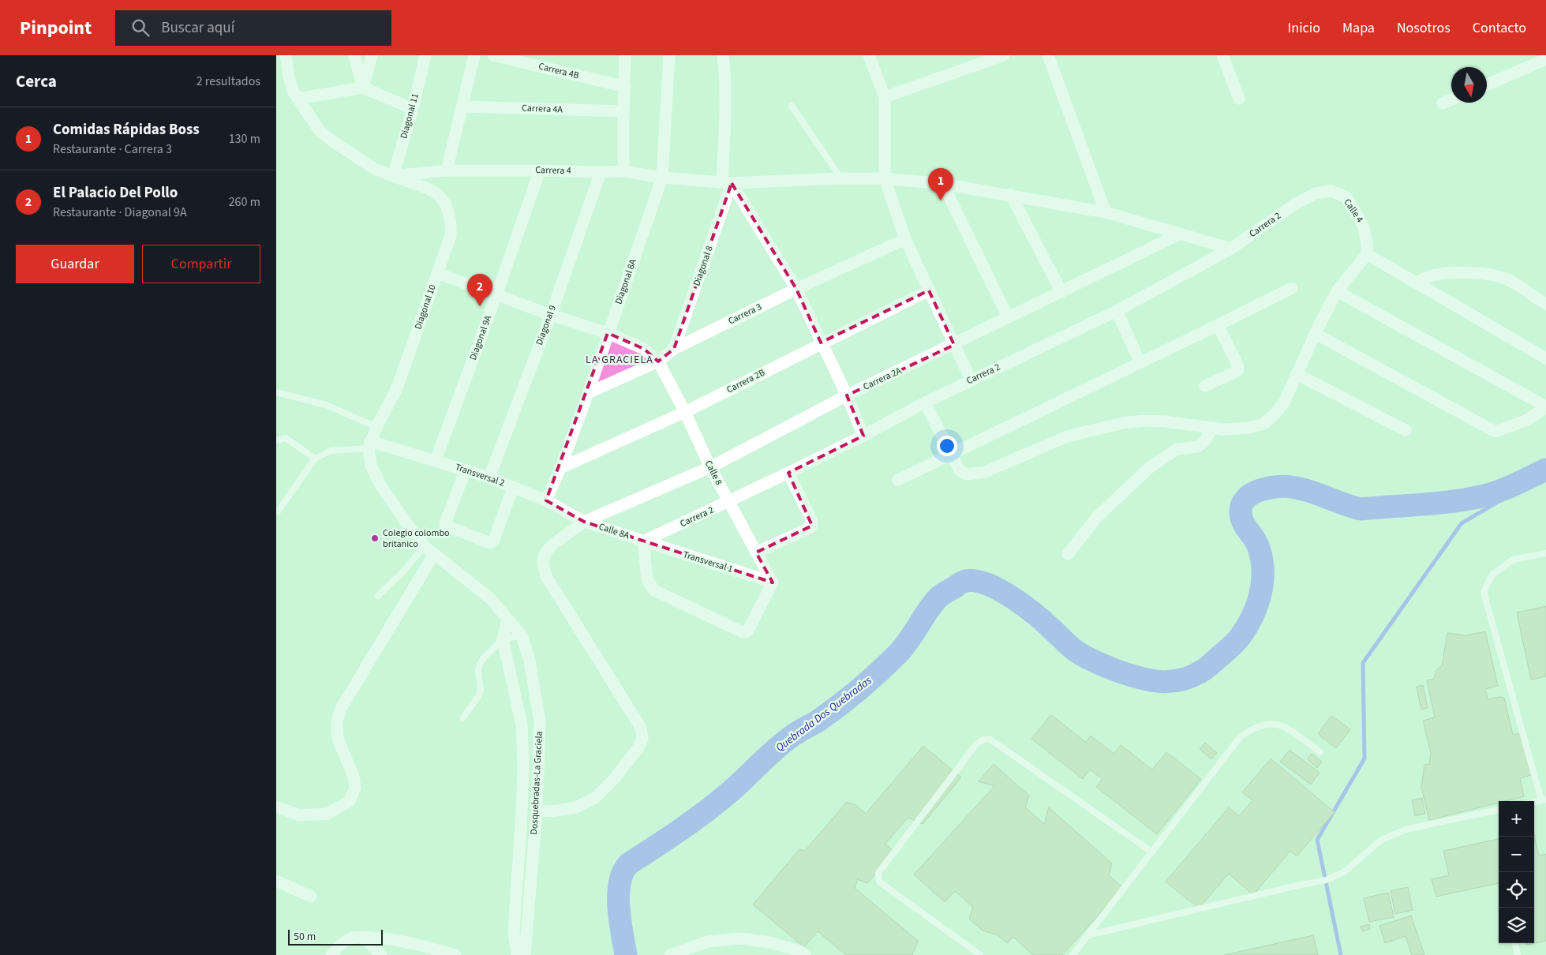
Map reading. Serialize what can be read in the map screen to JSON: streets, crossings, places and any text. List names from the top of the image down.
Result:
{
  "streets": {
    "street": [
      "Carrera 4B",
      "Carrera 4A",
      "Diagonal 11",
      "Carrera 4",
      "Calle 4",
      "Carrera 2",
      "Diagonal 8",
      "Diagonal 8A",
      "Diagonal 10",
      "Carrera 3",
      "Diagonal 9",
      "Diagonal 9A",
      "Carrera 2A",
      "Carrera 2B",
      "Calle 8",
      "Transversal 2",
      "Calle 8A",
      "Transversal 1",
      "Dosquebradas-La Graciela"
    ]
  },
  "crossings": [
    ["Diagonal 11", "Carrera 4"],
    ["Diagonal 11", "Diagonal 10"],
    ["Carrera 4", "Carrera 2"],
    ["Carrera 4", "Diagonal 8"],
    ["Carrera 4", "Diagonal 8A"],
    ["Carrera 4", "Diagonal 10"],
    ["Carrera 4", "Diagonal 9"],
    ["Carrera 4", "Diagonal 9A"],
    ["Carrera 4", "Carrera 2A"],
    ["Calle 4", "Carrera 2"],
    ["Carrera 2", "Calle 8"],
    ["Carrera 2", "Calle 8A"],
    ["Carrera 2", "Transversal 1"],
    ["Diagonal 8", "Carrera 3"],
    ["Diagonal 8A", "Carrera 3"],
    ["Diagonal 8A", "Carrera 2B"],
    ["Diagonal 8A", "Transversal 2"],
    ["Diagonal 10", "Transversal 2"],
    ["Diagonal 10", "Dosquebradas-La Graciela"],
    ["Carrera 3", "Calle 8"],
    ["Diagonal 9", "Transversal 2"],
    ["Diagonal 9A", "Transversal 2"],
    ["Carrera 2A", "Calle 8"],
    ["Carrera 2A", "Transversal 2"],
    ["Carrera 2A", "Calle 8A"],
    ["Carrera 2A", "Dosquebradas-La Graciela"],
    ["Carrera 2B", "Calle 8"],
    ["Calle 8", "Transversal 1"],
    ["Transversal 2", "Calle 8A"],
    ["Calle 8A", "Transversal 1"]
  ],
  "districts": ["LA GRACIELA"],
  "water": ["Quebrada Dos Quebradas"],
  "places": ["Colegio colombo britanico"],
  "scale_bar": "50 m",
  "north": "bottom",
  "page": {
    "header": "Pinpoint",
    "search": "Buscar aquí",
    "nav": [
      "Inicio",
      "Mapa",
      "Nosotros",
      "Contacto"
    ],
    "heading": ["Cerca", "2 resultados"],
    "list": [
      {
        "mark": "1",
        "name": "Comidas Rápidas Boss",
        "note": "Restaurante · Carrera 3",
        "value": "130 m"
      },
      {
        "mark": "2",
        "name": "El Palacio Del Pollo",
        "note": "Restaurante · Diagonal 9A",
        "value": "260 m"
      }
    ],
    "pins": ["1", "2"],
    "buttons": ["Guardar", "Compartir"],
    "map_buttons": ["+", "−"],
    "scale": "50 m"
  }
}
